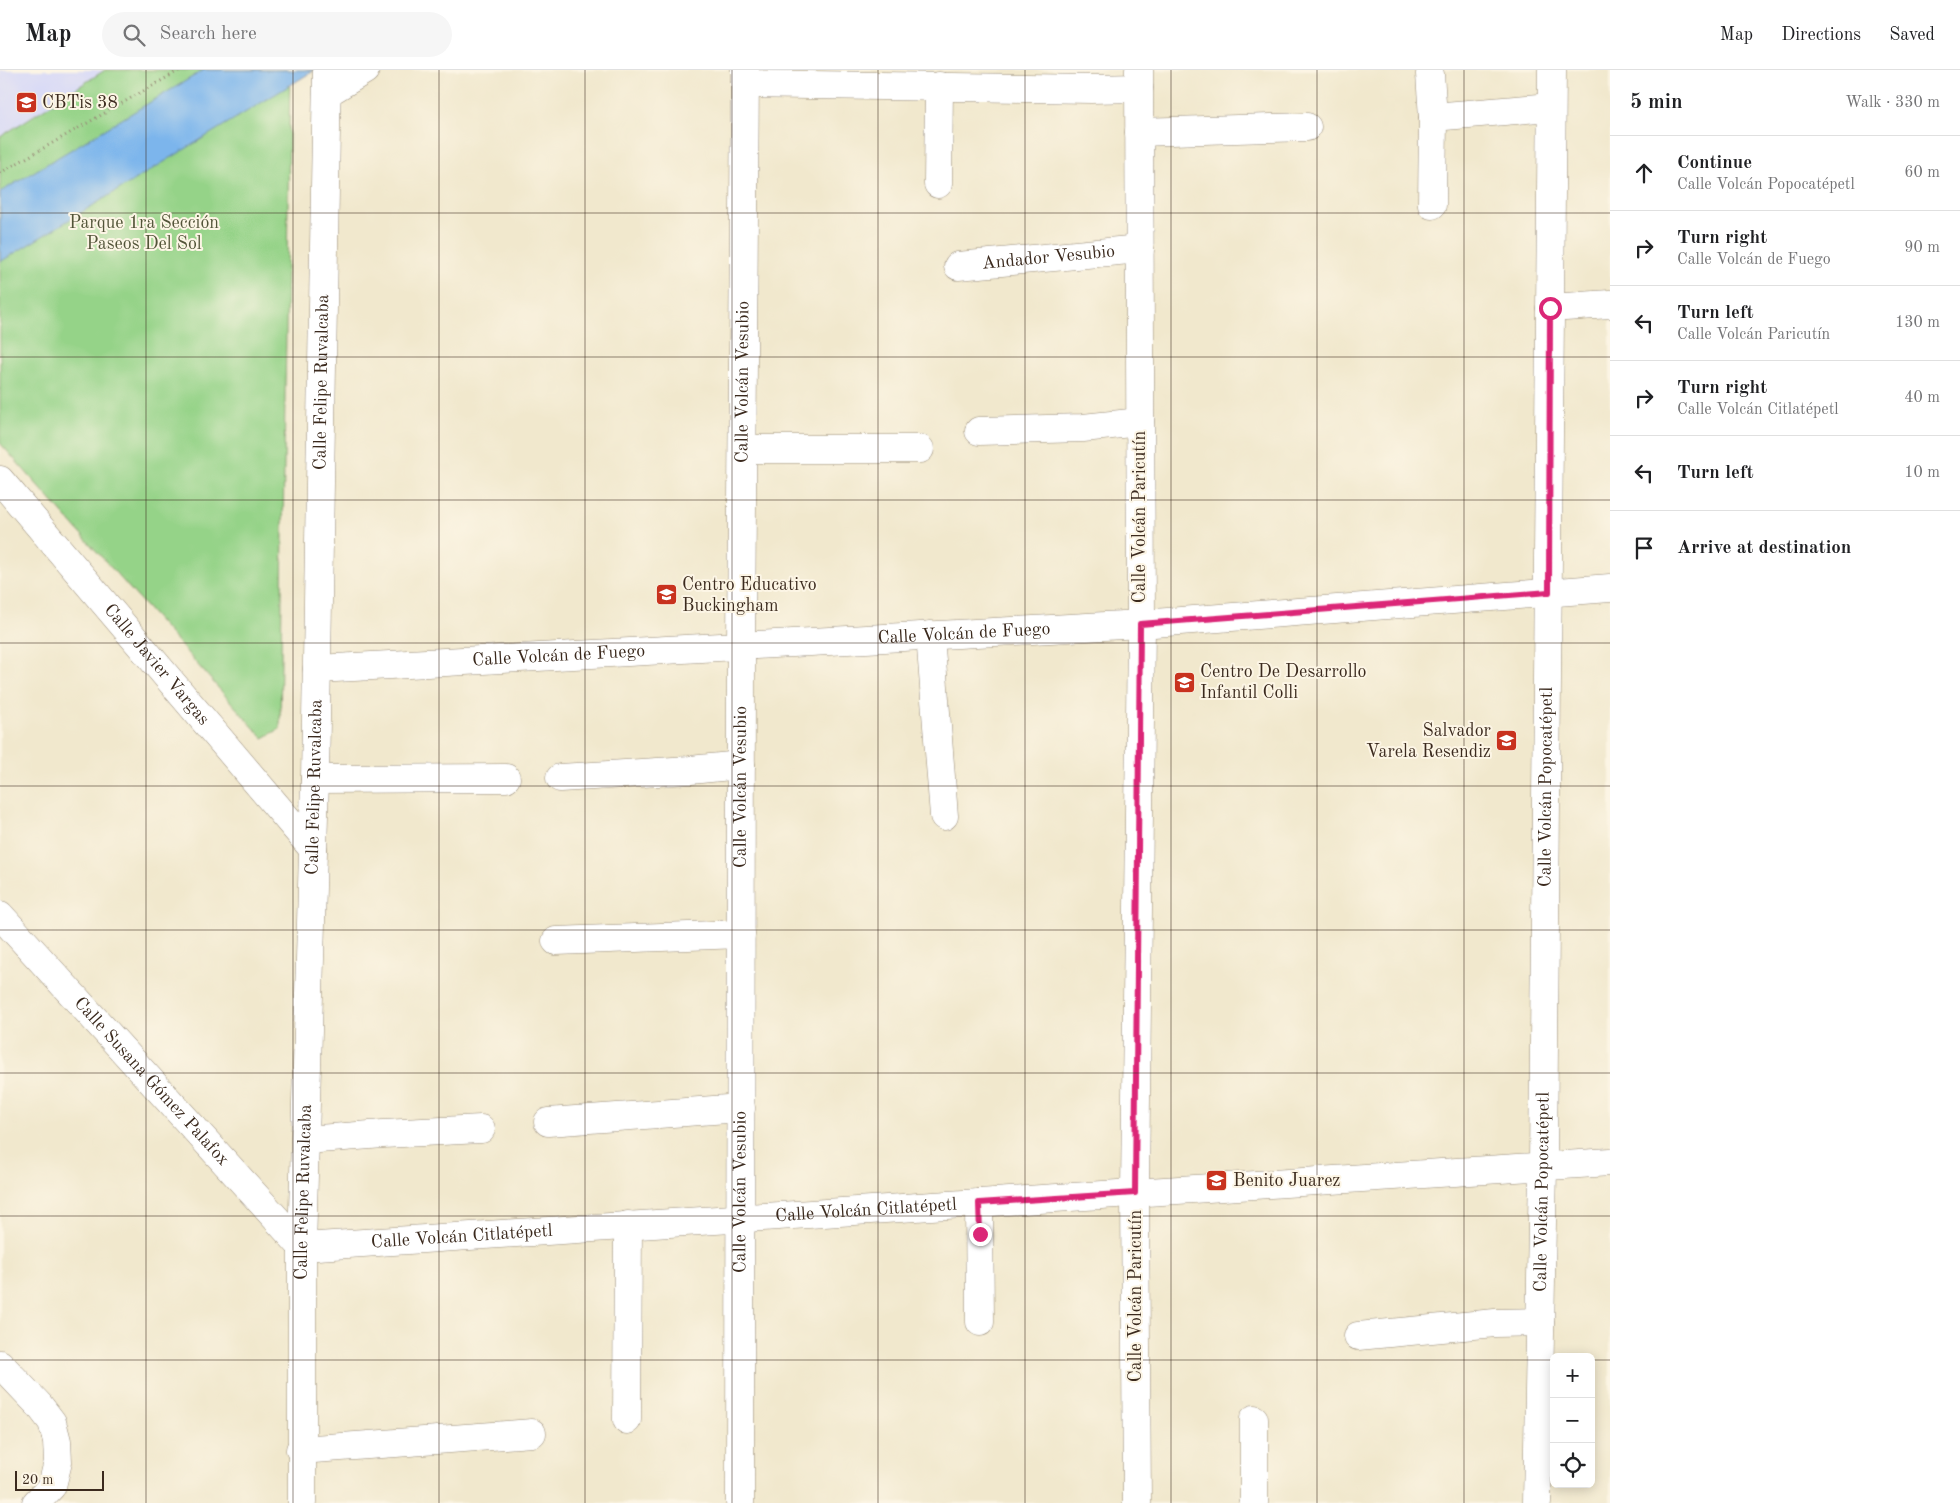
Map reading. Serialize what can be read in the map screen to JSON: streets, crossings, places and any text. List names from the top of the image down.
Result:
{
  "streets": {
    "street": [
      "Andador Vesubio",
      "Calle Felipe Ruvalcaba",
      "Calle Volcán Vesubio",
      "Calle Volcán Paricutín",
      "Calle Volcán de Fuego",
      "Calle Javier Vargas",
      "Calle Volcán Popocatépetl",
      "Calle Susana Gómez Palafox",
      "Calle Volcán Citlatépetl"
    ]
  },
  "crossings": [
    ["Andador Vesubio", "Calle Volcán Paricutín"],
    ["Calle Felipe Ruvalcaba", "Calle Volcán de Fuego"],
    ["Calle Felipe Ruvalcaba", "Calle Javier Vargas"],
    ["Calle Felipe Ruvalcaba", "Calle Susana Gómez Palafox"],
    ["Calle Felipe Ruvalcaba", "Calle Volcán Citlatépetl"],
    ["Calle Volcán Vesubio", "Calle Volcán de Fuego"],
    ["Calle Volcán Vesubio", "Calle Volcán Citlatépetl"],
    ["Calle Volcán Paricutín", "Calle Volcán de Fuego"],
    ["Calle Volcán Paricutín", "Calle Volcán Citlatépetl"],
    ["Calle Volcán de Fuego", "Calle Volcán Popocatépetl"],
    ["Calle Volcán Popocatépetl", "Calle Volcán Citlatépetl"],
    ["Calle Susana Gómez Palafox", "Calle Volcán Citlatépetl"]
  ],
  "parks": ["Parque 1ra Sección Paseos Del Sol"],
  "places": {
    "school or university": [
      "CBTis 38",
      "Centro Educativo Buckingham",
      "Centro De Desarrollo Infantil Colli",
      "Salvador Varela Resendiz",
      "Benito Juarez"
    ]
  },
  "scale_bar": "20 m",
  "page": {
    "header": "Map",
    "search": "Search here",
    "nav": ["Map", "Directions", "Saved"],
    "heading": ["5 min", "Walk · 330 m"],
    "list": [
      ["Continue", "Calle Volcán Popocatépetl", "60 m"],
      ["Turn right", "Calle Volcán de Fuego", "90 m"],
      ["Turn left", "Calle Volcán Paricutín", "130 m"],
      ["Turn right", "Calle Volcán Citlatépetl", "40 m"],
      ["Turn left", "10 m"],
      "Arrive at destination"
    ],
    "map_buttons": ["+", "−"],
    "scale": "20 m"
  }
}
